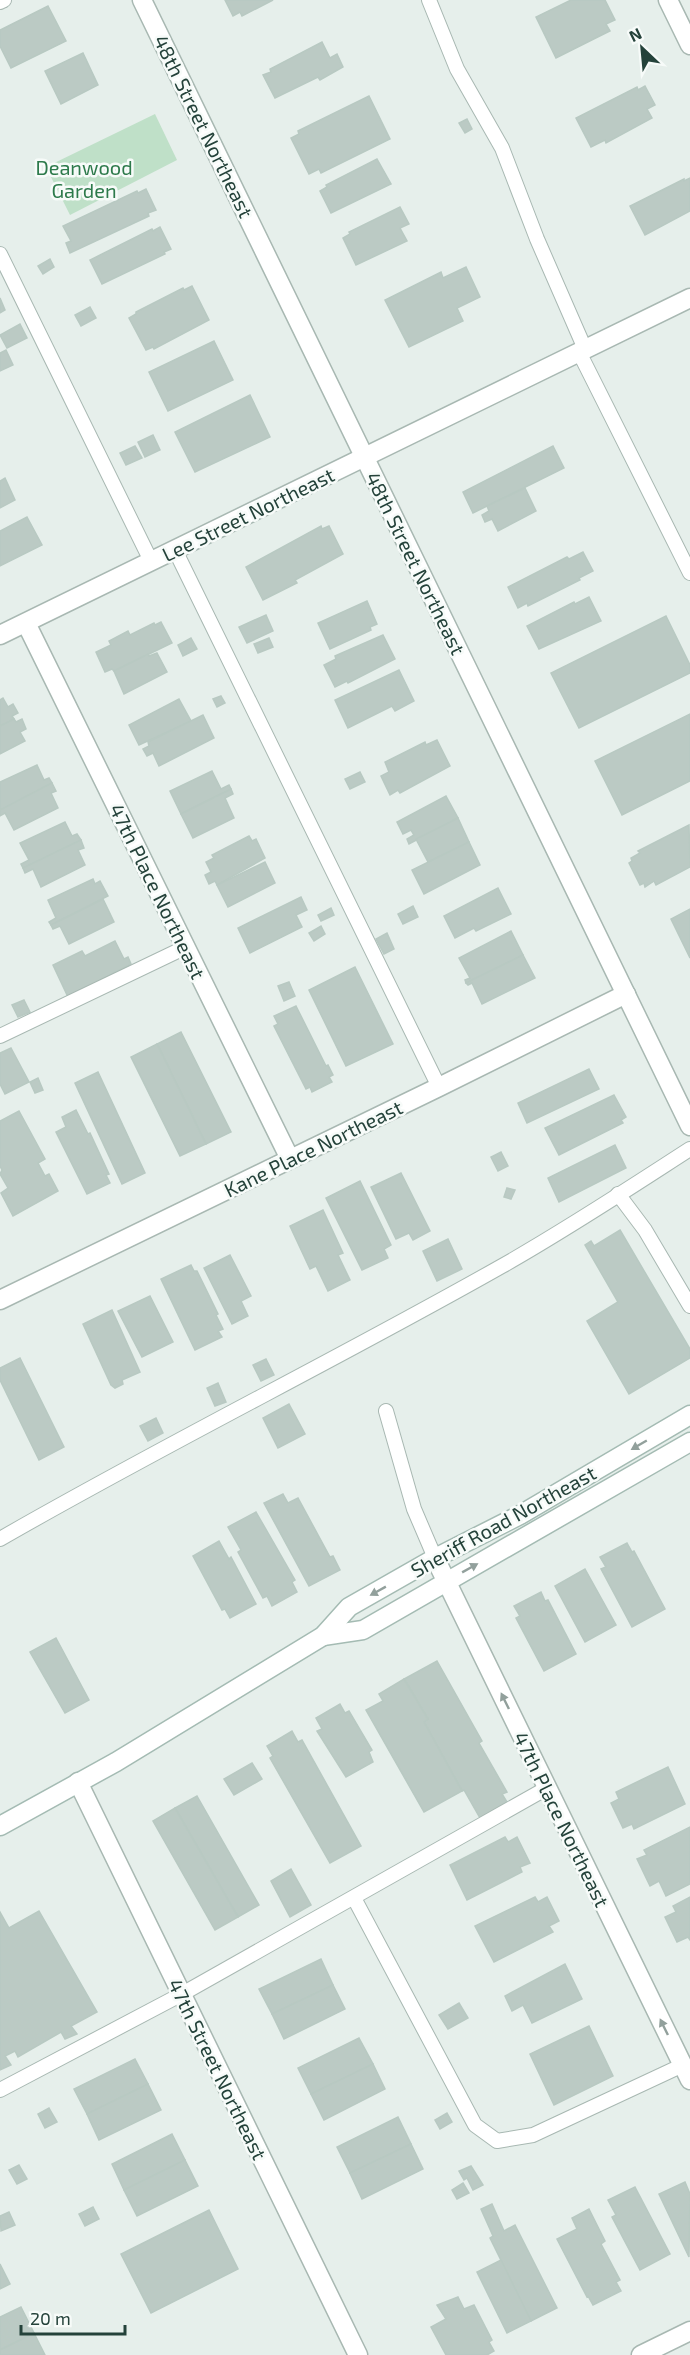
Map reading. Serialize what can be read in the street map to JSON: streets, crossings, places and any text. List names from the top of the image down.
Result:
{
  "streets": {
    "street": [
      "48th Street Northeast",
      "Lee Street Northeast",
      "47th Place Northeast",
      "Kane Place Northeast",
      "Sheriff Road Northeast",
      "47th Street Northeast"
    ]
  },
  "crossings": [
    ["48th Street Northeast", "Lee Street Northeast"],
    ["48th Street Northeast", "Kane Place Northeast"],
    ["Lee Street Northeast", "47th Place Northeast"],
    ["47th Place Northeast", "Kane Place Northeast"],
    ["47th Place Northeast", "Sheriff Road Northeast"],
    ["Sheriff Road Northeast", "47th Street Northeast"]
  ],
  "one_way": ["47th Place Northeast"],
  "parks": ["Deanwood Garden"],
  "scale_bar": "20 m",
  "north": "top left"
}
